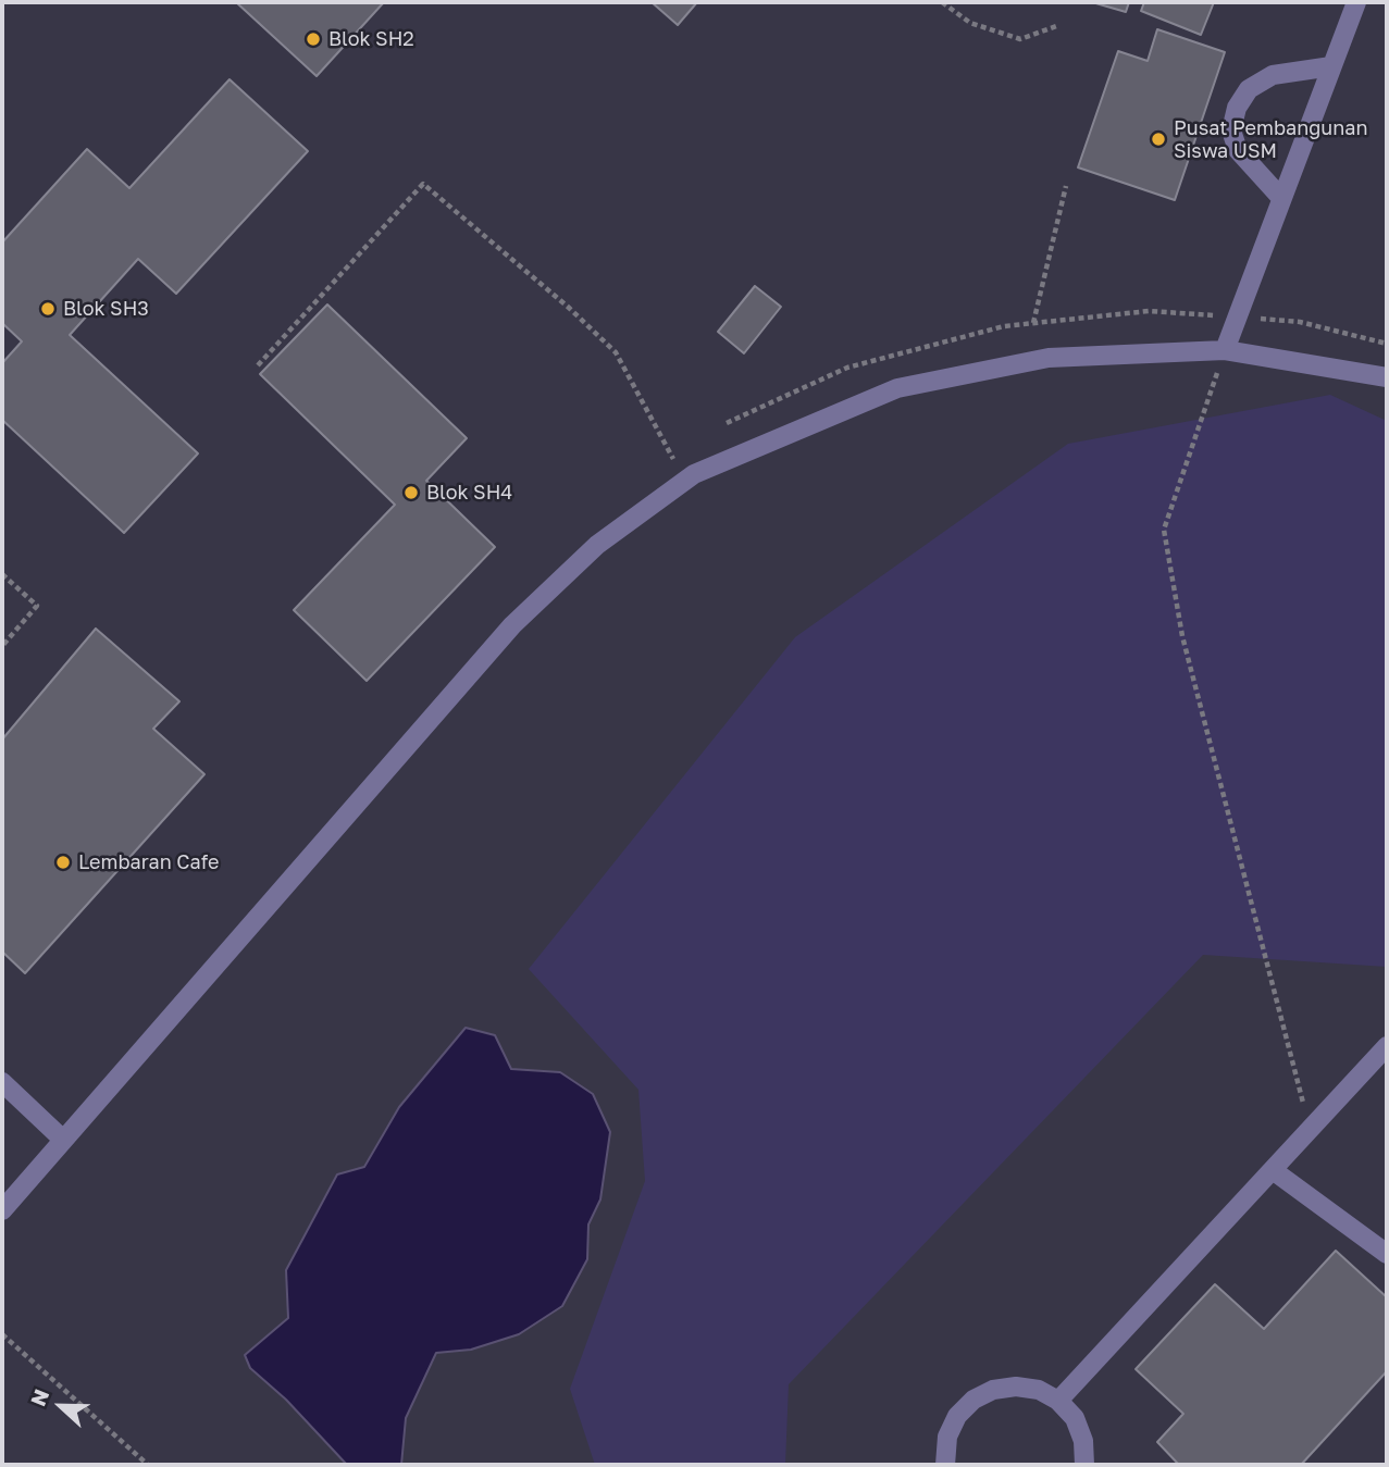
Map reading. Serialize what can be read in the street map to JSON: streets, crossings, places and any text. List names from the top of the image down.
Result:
{
  "places": [
    "Blok SH2",
    "Pusat Pembangunan Siswa USM",
    "Blok SH3",
    "Blok SH4",
    "Lembaran Cafe"
  ],
  "north": "left"
}
